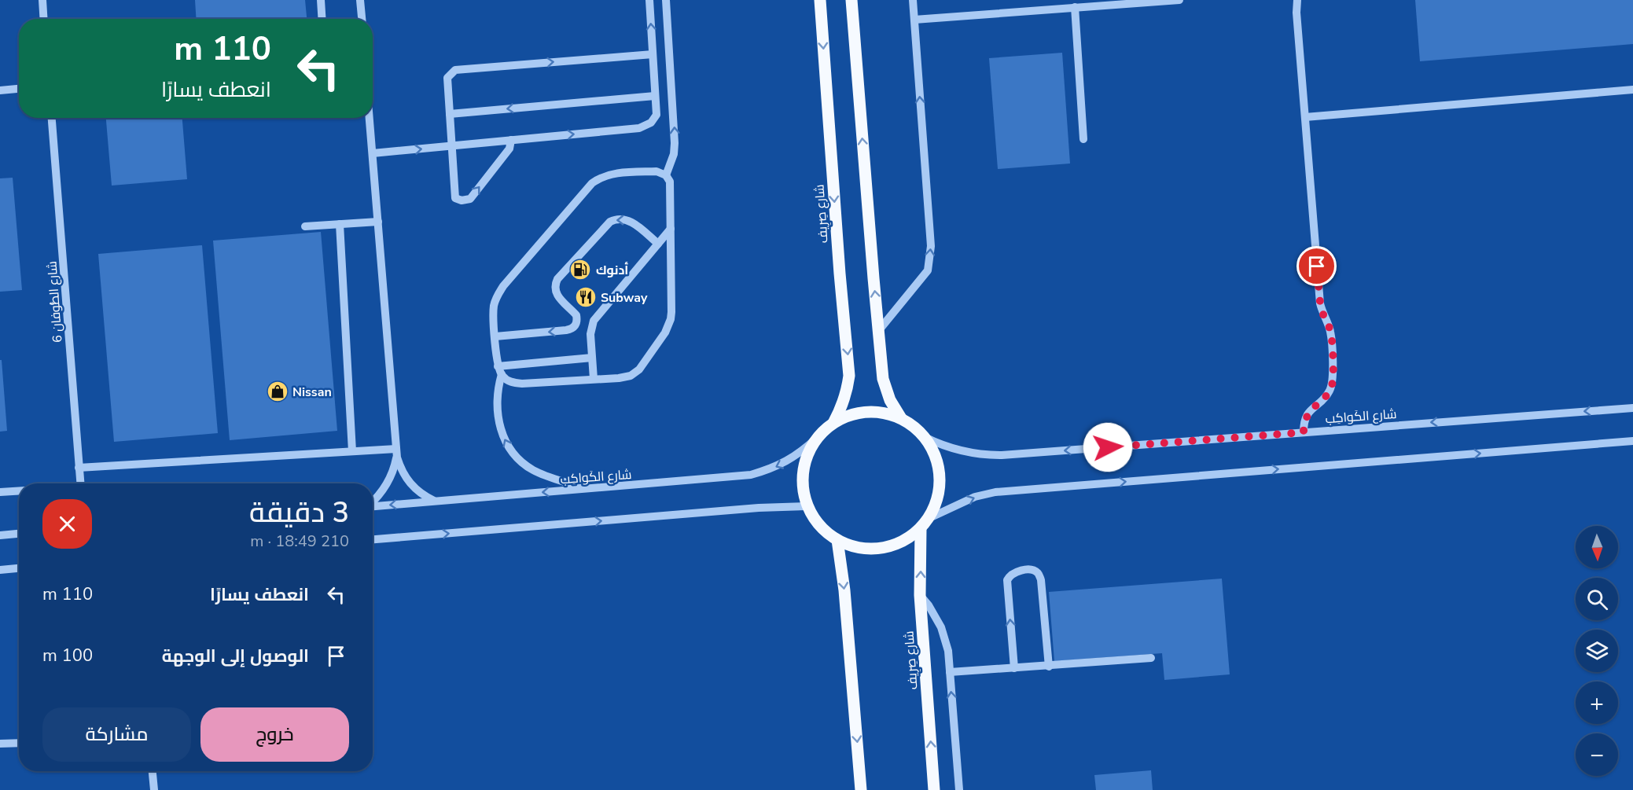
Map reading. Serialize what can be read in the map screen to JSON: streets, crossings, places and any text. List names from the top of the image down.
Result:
{
  "streets": {
    "main road": ["شارع صِرِيف"],
    "street": ["شارع الطُّوفان 6", "شارع الكَواكِب"]
  },
  "crossings": [
    ["شارع صِرِيف", "شارع الكَواكِب"]
  ],
  "places": {
    "fuel station": ["أدنوك"],
    "restaurant": ["Subway"],
    "shop": ["Nissan"]
  },
  "north": "bottom",
  "page": {
    "turn": ["110 m", "انعطف يسارًا"],
    "heading": ["3 دقيقة", "210 m · 18:49"],
    "map_buttons": ["+", "−"],
    "list": [
      {
        "name": "انعطف يسارًا",
        "value": "110 m"
      },
      {
        "name": "الوصول إلى الوجهة",
        "value": "100 m"
      }
    ],
    "buttons": ["خروج", "مشاركة"]
  }
}
